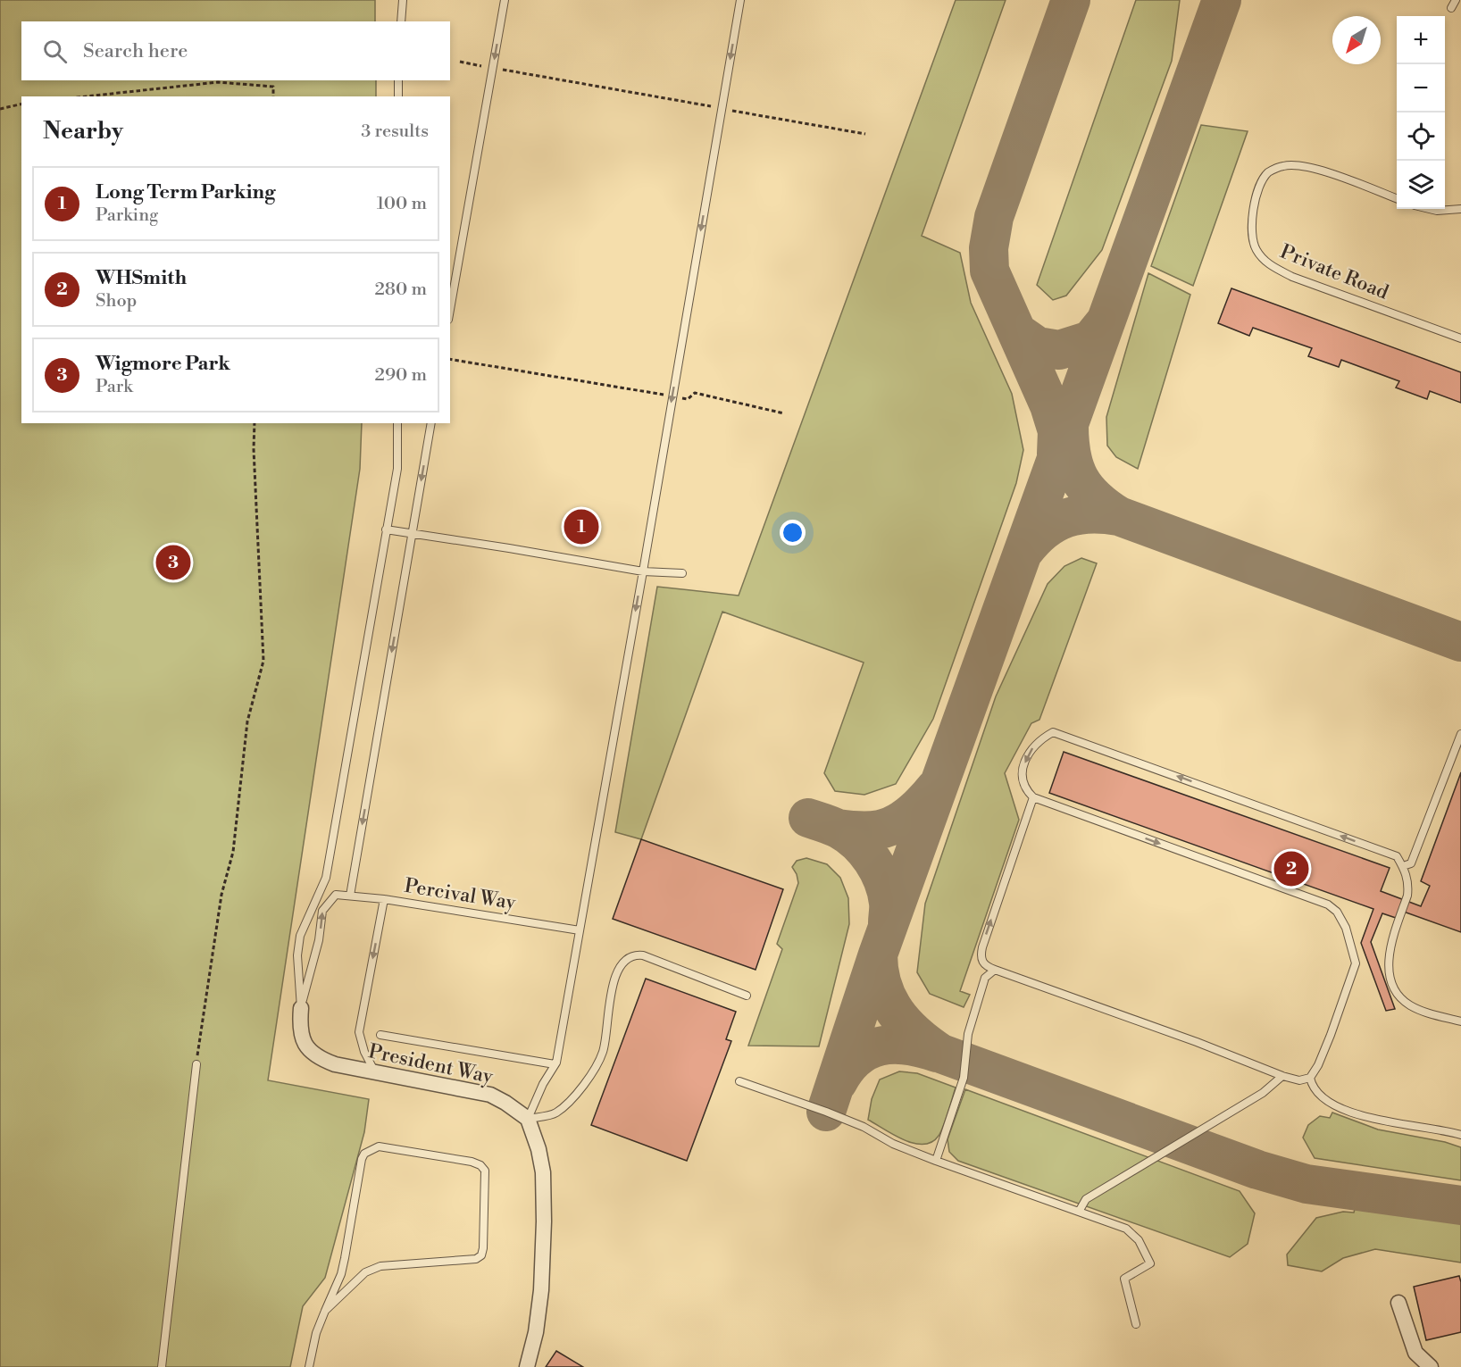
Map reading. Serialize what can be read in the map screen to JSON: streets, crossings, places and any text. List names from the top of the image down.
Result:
{
  "streets": {
    "street": ["President Way"],
    "lane": ["Private Road", "Percival Way"]
  },
  "crossings": [
    ["Percival Way", "President Way"]
  ],
  "one_way": ["Percival Way"],
  "north": "bottom left",
  "page": {
    "map_buttons": ["+", "−"],
    "search": "Search here",
    "heading": ["Nearby", "3 results"],
    "list": [
      {
        "mark": "1",
        "name": "Long Term Parking",
        "note": "Parking",
        "value": "100 m"
      },
      {
        "mark": "2",
        "name": "WHSmith",
        "note": "Shop",
        "value": "280 m"
      },
      {
        "mark": "3",
        "name": "Wigmore Park",
        "note": "Park",
        "value": "290 m"
      }
    ],
    "pins": ["1", "3", "2"]
  }
}
